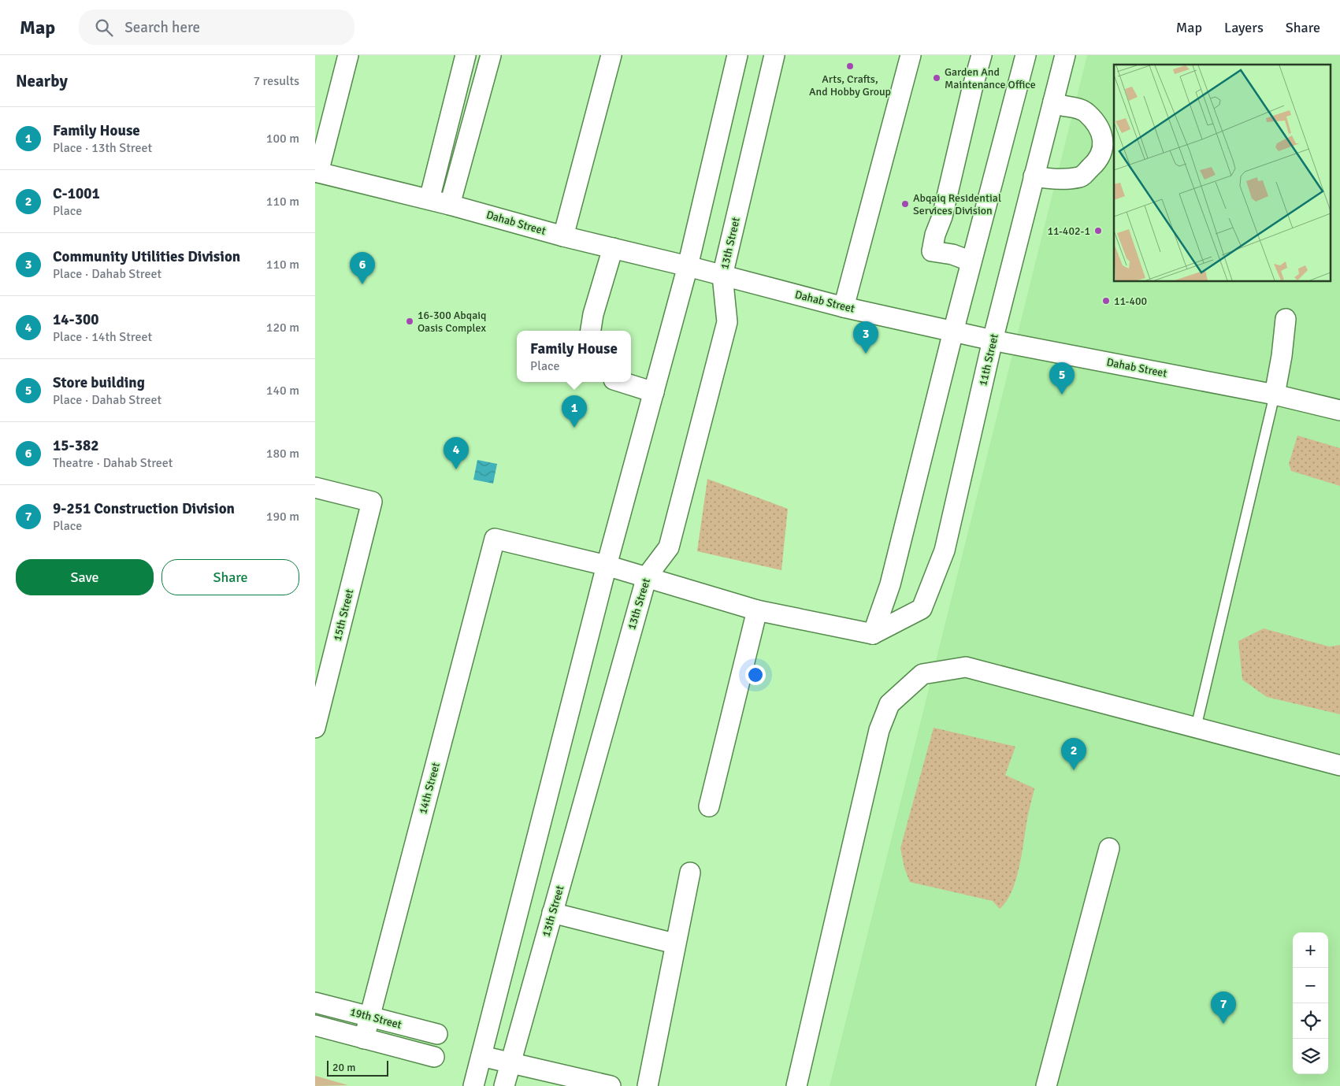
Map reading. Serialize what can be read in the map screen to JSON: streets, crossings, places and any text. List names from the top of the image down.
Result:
{
  "streets": {
    "street": [
      "Dahab Street",
      "13th Street",
      "11th Street",
      "15th Street",
      "14th Street",
      "19th Street"
    ]
  },
  "crossings": [
    ["Dahab Street", "13th Street"],
    ["Dahab Street", "11th Street"],
    ["14th Street", "19th Street"]
  ],
  "places": [
    "Arts, Crafts, And Hobby Group",
    "Garden And Maintenance Office",
    "Abqaiq Residential Services Division",
    "11-402-1",
    "11-400",
    "16-300 Abqaiq Oasis Complex"
  ],
  "scale_bar": "20 m",
  "page": {
    "header": "Map",
    "search": "Search here",
    "nav": ["Map", "Layers", "Share"],
    "heading": ["Nearby", "7 results"],
    "list": [
      {
        "mark": "1",
        "name": "Family House",
        "note": "Place · 13th Street",
        "value": "100 m"
      },
      {
        "mark": "2",
        "name": "C-1001",
        "note": "Place",
        "value": "110 m"
      },
      {
        "mark": "3",
        "name": "Community Utilities Division",
        "note": "Place · Dahab Street",
        "value": "110 m"
      },
      {
        "mark": "4",
        "name": "14-300",
        "note": "Place · 14th Street",
        "value": "120 m"
      },
      {
        "mark": "5",
        "name": "Store building",
        "note": "Place · Dahab Street",
        "value": "140 m"
      },
      {
        "mark": "6",
        "name": "15-382",
        "note": "Theatre · Dahab Street",
        "value": "180 m"
      },
      {
        "mark": "7",
        "name": "9-251 Construction Division",
        "note": "Place",
        "value": "190 m"
      }
    ],
    "pins": [
      "6",
      "3",
      "5",
      "1",
      "4",
      "2",
      "7"
    ],
    "popup": ["Family House", "Place"],
    "buttons": ["Save", "Share"],
    "map_buttons": ["+", "−"],
    "scale": "20 m"
  }
}
